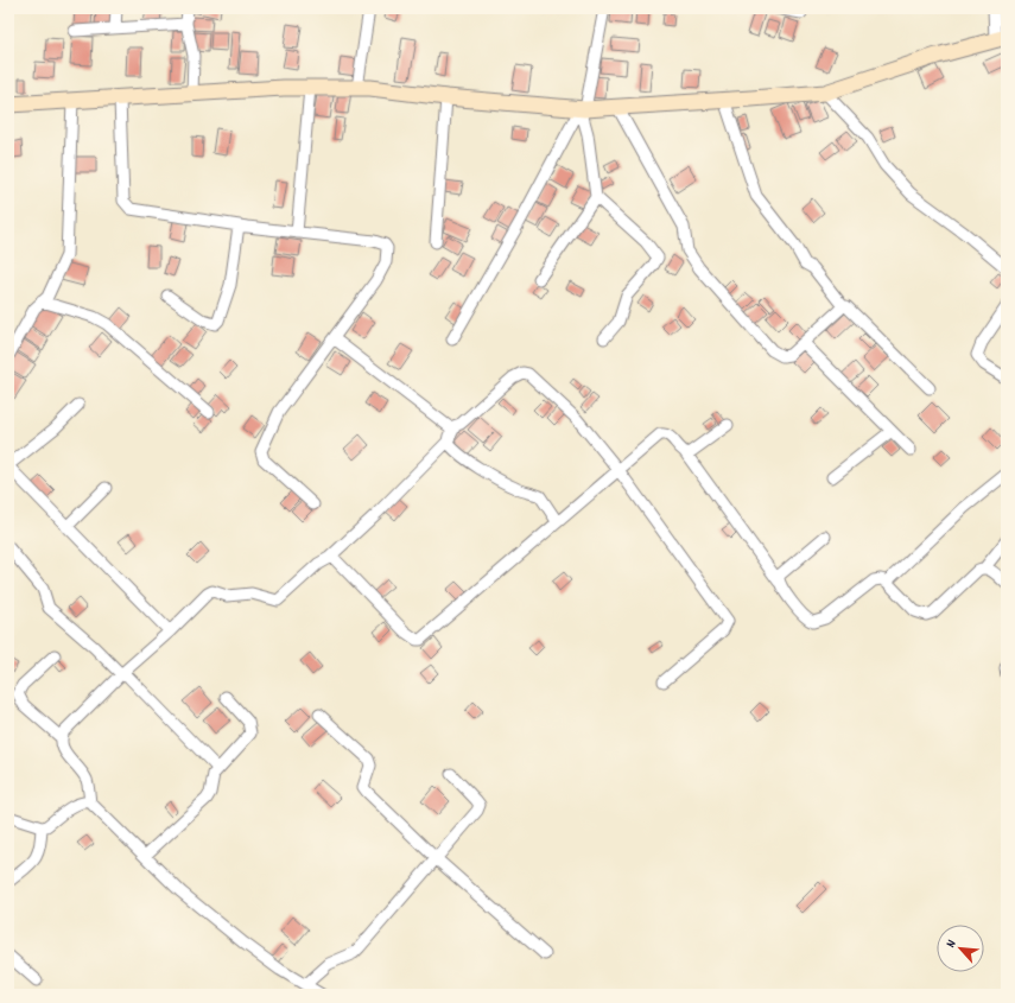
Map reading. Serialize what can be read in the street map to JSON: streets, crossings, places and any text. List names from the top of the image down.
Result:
{
  "north": "top left"
}
